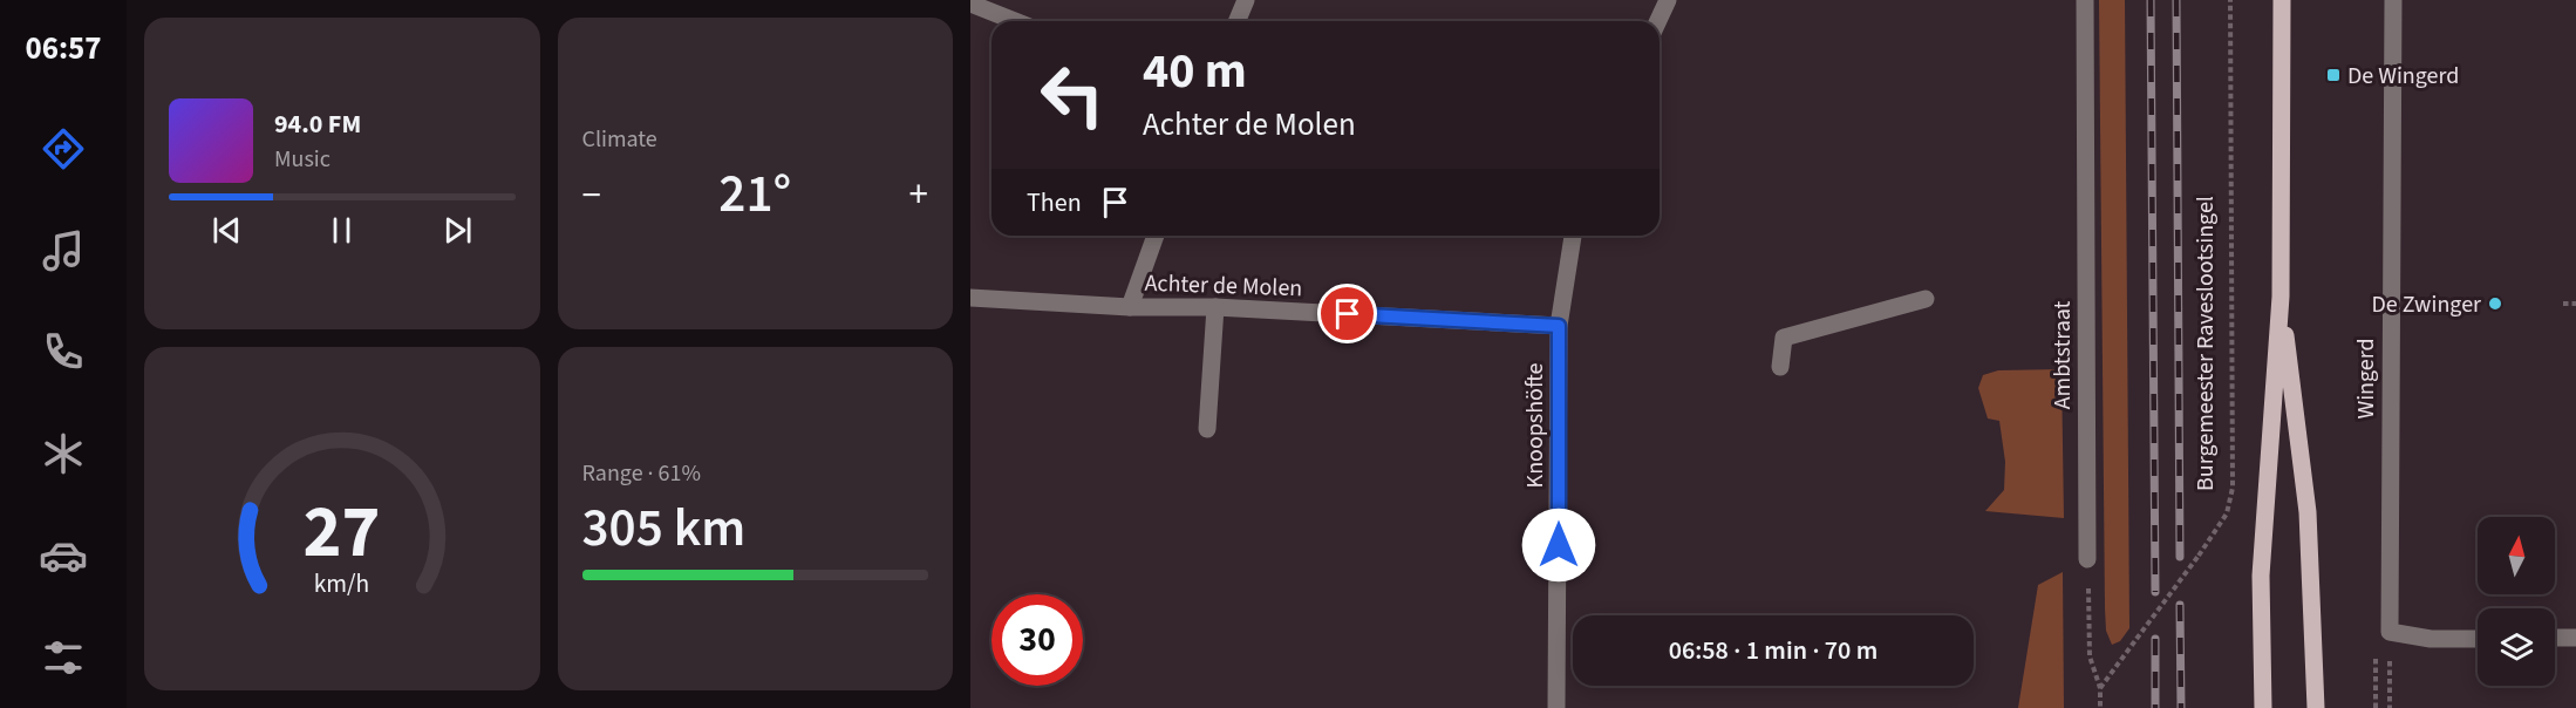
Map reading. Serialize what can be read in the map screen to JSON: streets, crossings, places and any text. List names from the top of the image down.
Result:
{
  "streets": {
    "street": [
      "Achter de Molen",
      "Ambtstraat",
      "Wingerd",
      "Knoopshöfte"
    ],
    "path": ["Burgemeester Raveslootsingel"]
  },
  "crossings": [
    ["Achter de Molen", "Knoopshöfte"]
  ],
  "places": {
    "transit": ["De Wingerd"],
    "other": ["De Zwinger"]
  },
  "north": "top",
  "page": {
    "tabs": "06:57",
    "tile": [
      "Climate",
      ["Range · 61%", "305 km"]
    ],
    "turn": ["40 m", "Achter de Molen"],
    "song": ["94.0 FM", "Music"],
    "heat": ["−", "21°", "+"],
    "then": "Then",
    "limit": "30",
    "trip": "06:58 · 1 min · 70 m",
    "gauge": ["27", "km/h"]
  }
}
